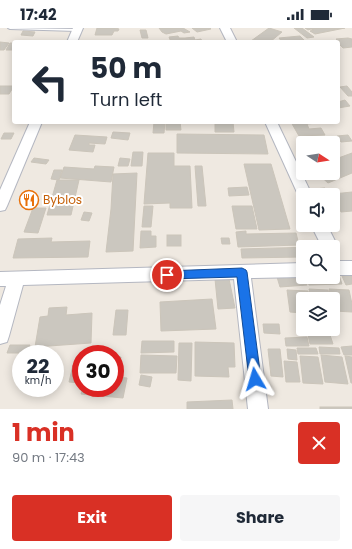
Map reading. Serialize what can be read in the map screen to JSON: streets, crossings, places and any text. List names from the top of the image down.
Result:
{
  "places": {
    "restaurant": ["Byblos"]
  },
  "north": "right",
  "page": {
    "status": "17:42",
    "turn": ["50 m", "Turn left"],
    "speed": "22 km/h",
    "limit": "30",
    "heading": ["1 min", "90 m · 17:43"],
    "buttons": ["Exit", "Share"]
  }
}
